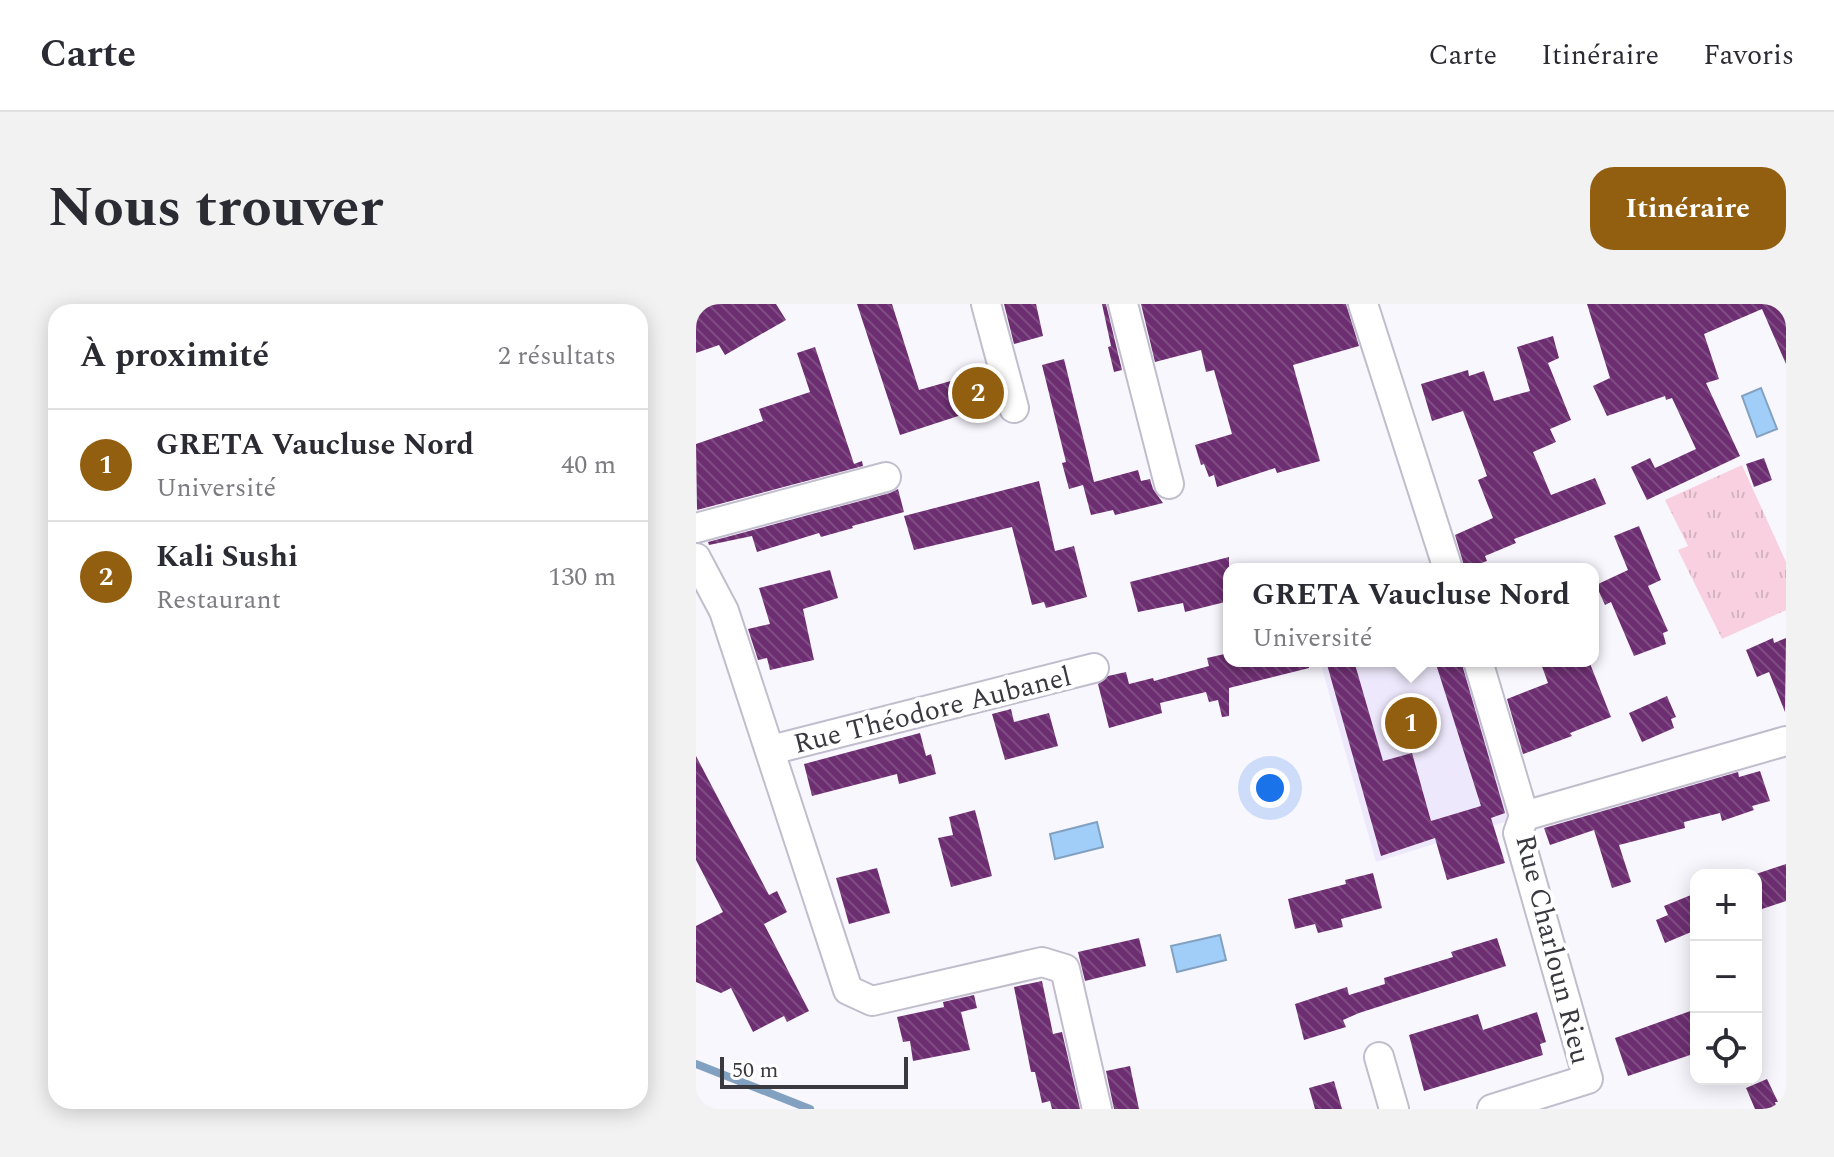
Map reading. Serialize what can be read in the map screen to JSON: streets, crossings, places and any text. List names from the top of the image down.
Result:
{
  "streets": {
    "street": ["Rue Théodore Aubanel", "Rue Charloun Rieu"]
  },
  "scale_bar": "50 m",
  "page": {
    "header": "Carte",
    "nav": ["Carte", "Itinéraire", "Favoris"],
    "title": "Nous trouver",
    "buttons": "Itinéraire",
    "heading": ["À proximité", "2 résultats"],
    "pins": ["2", "1"],
    "list": [
      {
        "mark": "1",
        "name": "GRETA Vaucluse Nord",
        "note": "Université",
        "value": "40 m"
      },
      {
        "mark": "2",
        "name": "Kali Sushi",
        "note": "Restaurant",
        "value": "130 m"
      }
    ],
    "popup": ["GRETA Vaucluse Nord", "Université"],
    "map_buttons": ["+", "−"],
    "scale": "50 m"
  }
}
